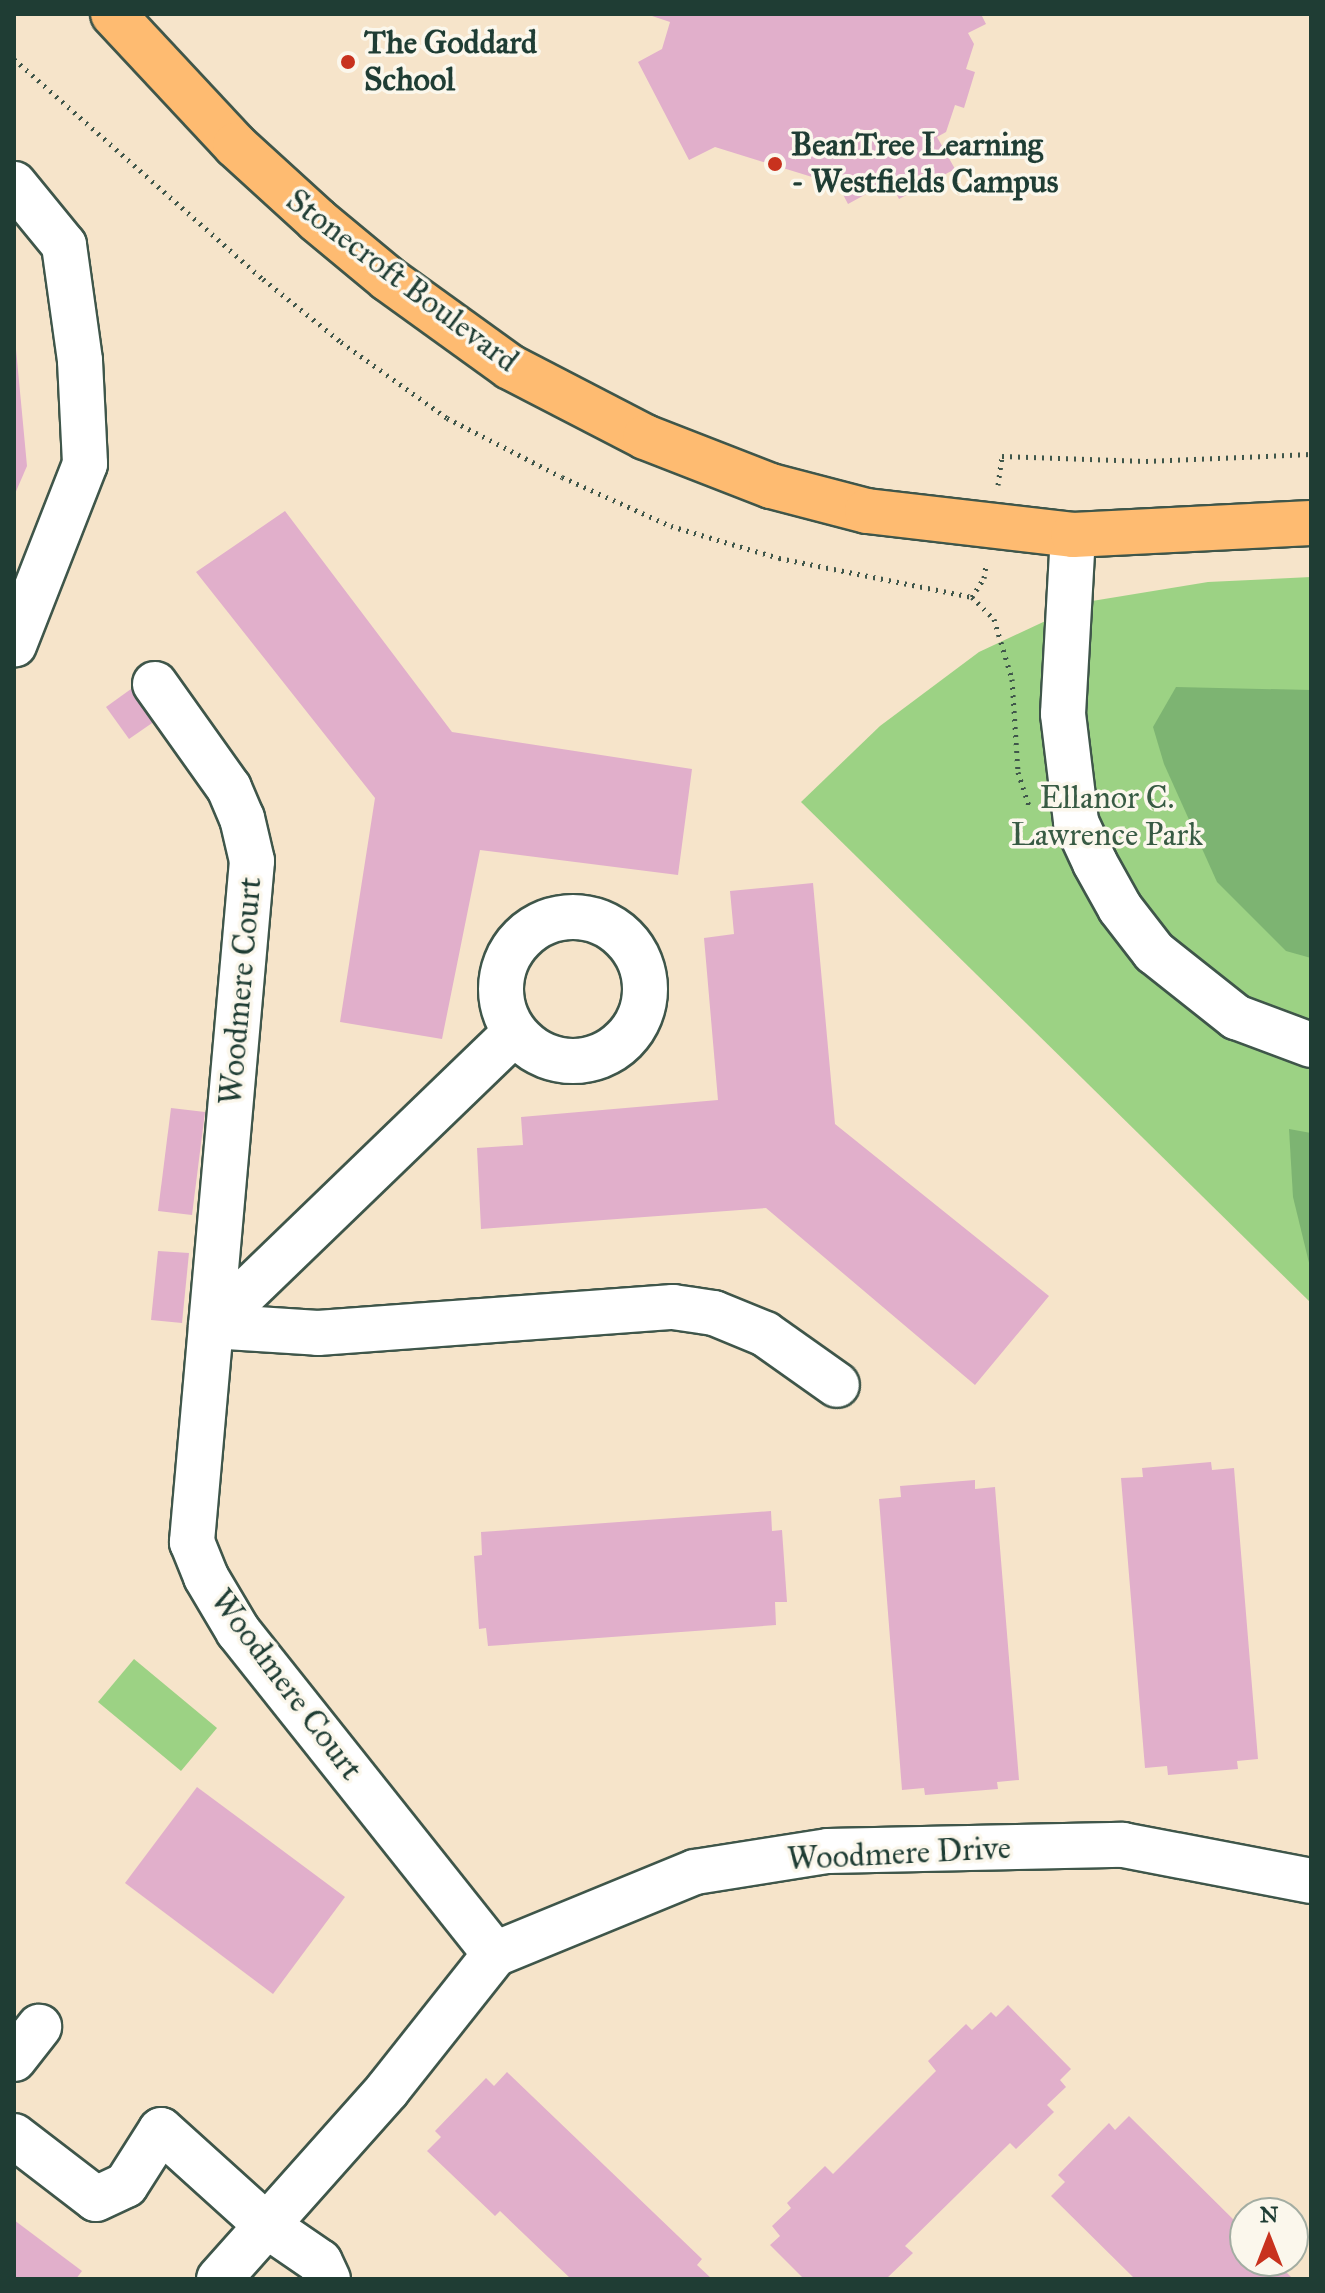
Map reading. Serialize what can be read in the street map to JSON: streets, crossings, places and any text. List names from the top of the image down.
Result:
{
  "streets": {
    "main road": ["Stonecroft Boulevard"],
    "street": ["Woodmere Court", "Woodmere Drive"]
  },
  "crossings": [
    ["Woodmere Court", "Woodmere Drive"]
  ],
  "parks": ["Ellanor C. Lawrence Park"],
  "places": ["The Goddard School", "BeanTree Learning - Westfields Campus"],
  "north": "top"
}
